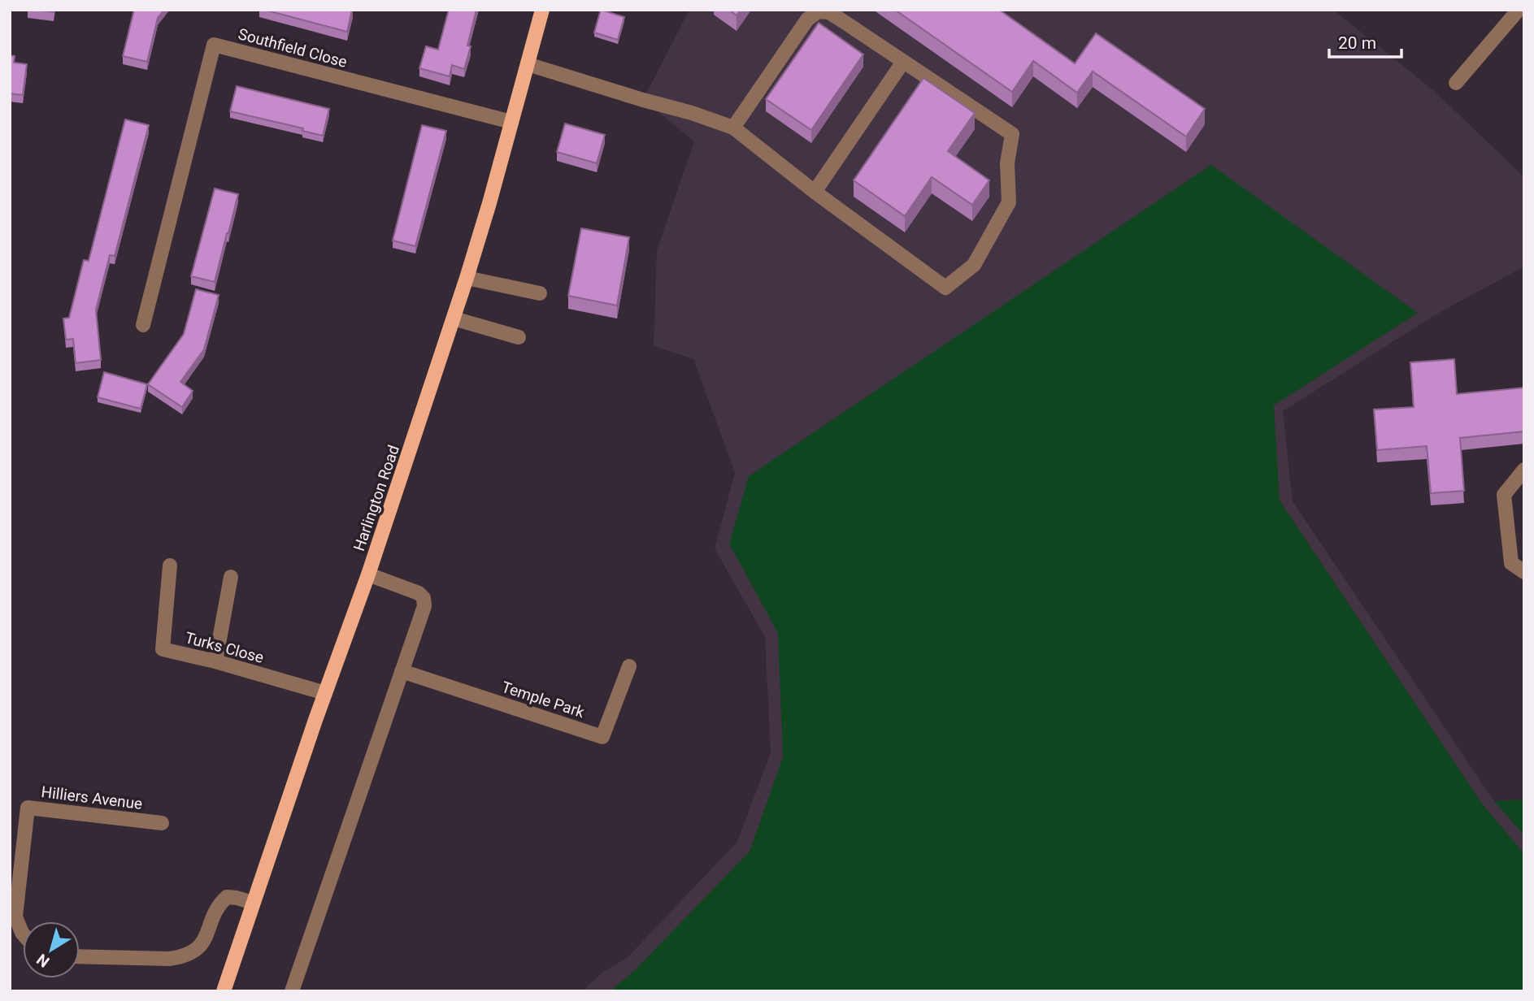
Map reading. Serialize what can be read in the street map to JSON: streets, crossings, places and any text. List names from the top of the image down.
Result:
{
  "streets": {
    "main road": ["Harlington Road"],
    "street": [
      "Southfield Close",
      "Turks Close",
      "Temple Park",
      "Hilliers Avenue"
    ]
  },
  "crossings": [
    ["Southfield Close", "Harlington Road"],
    ["Harlington Road", "Turks Close"]
  ],
  "scale_bar": "20 m",
  "north": "bottom left"
}
